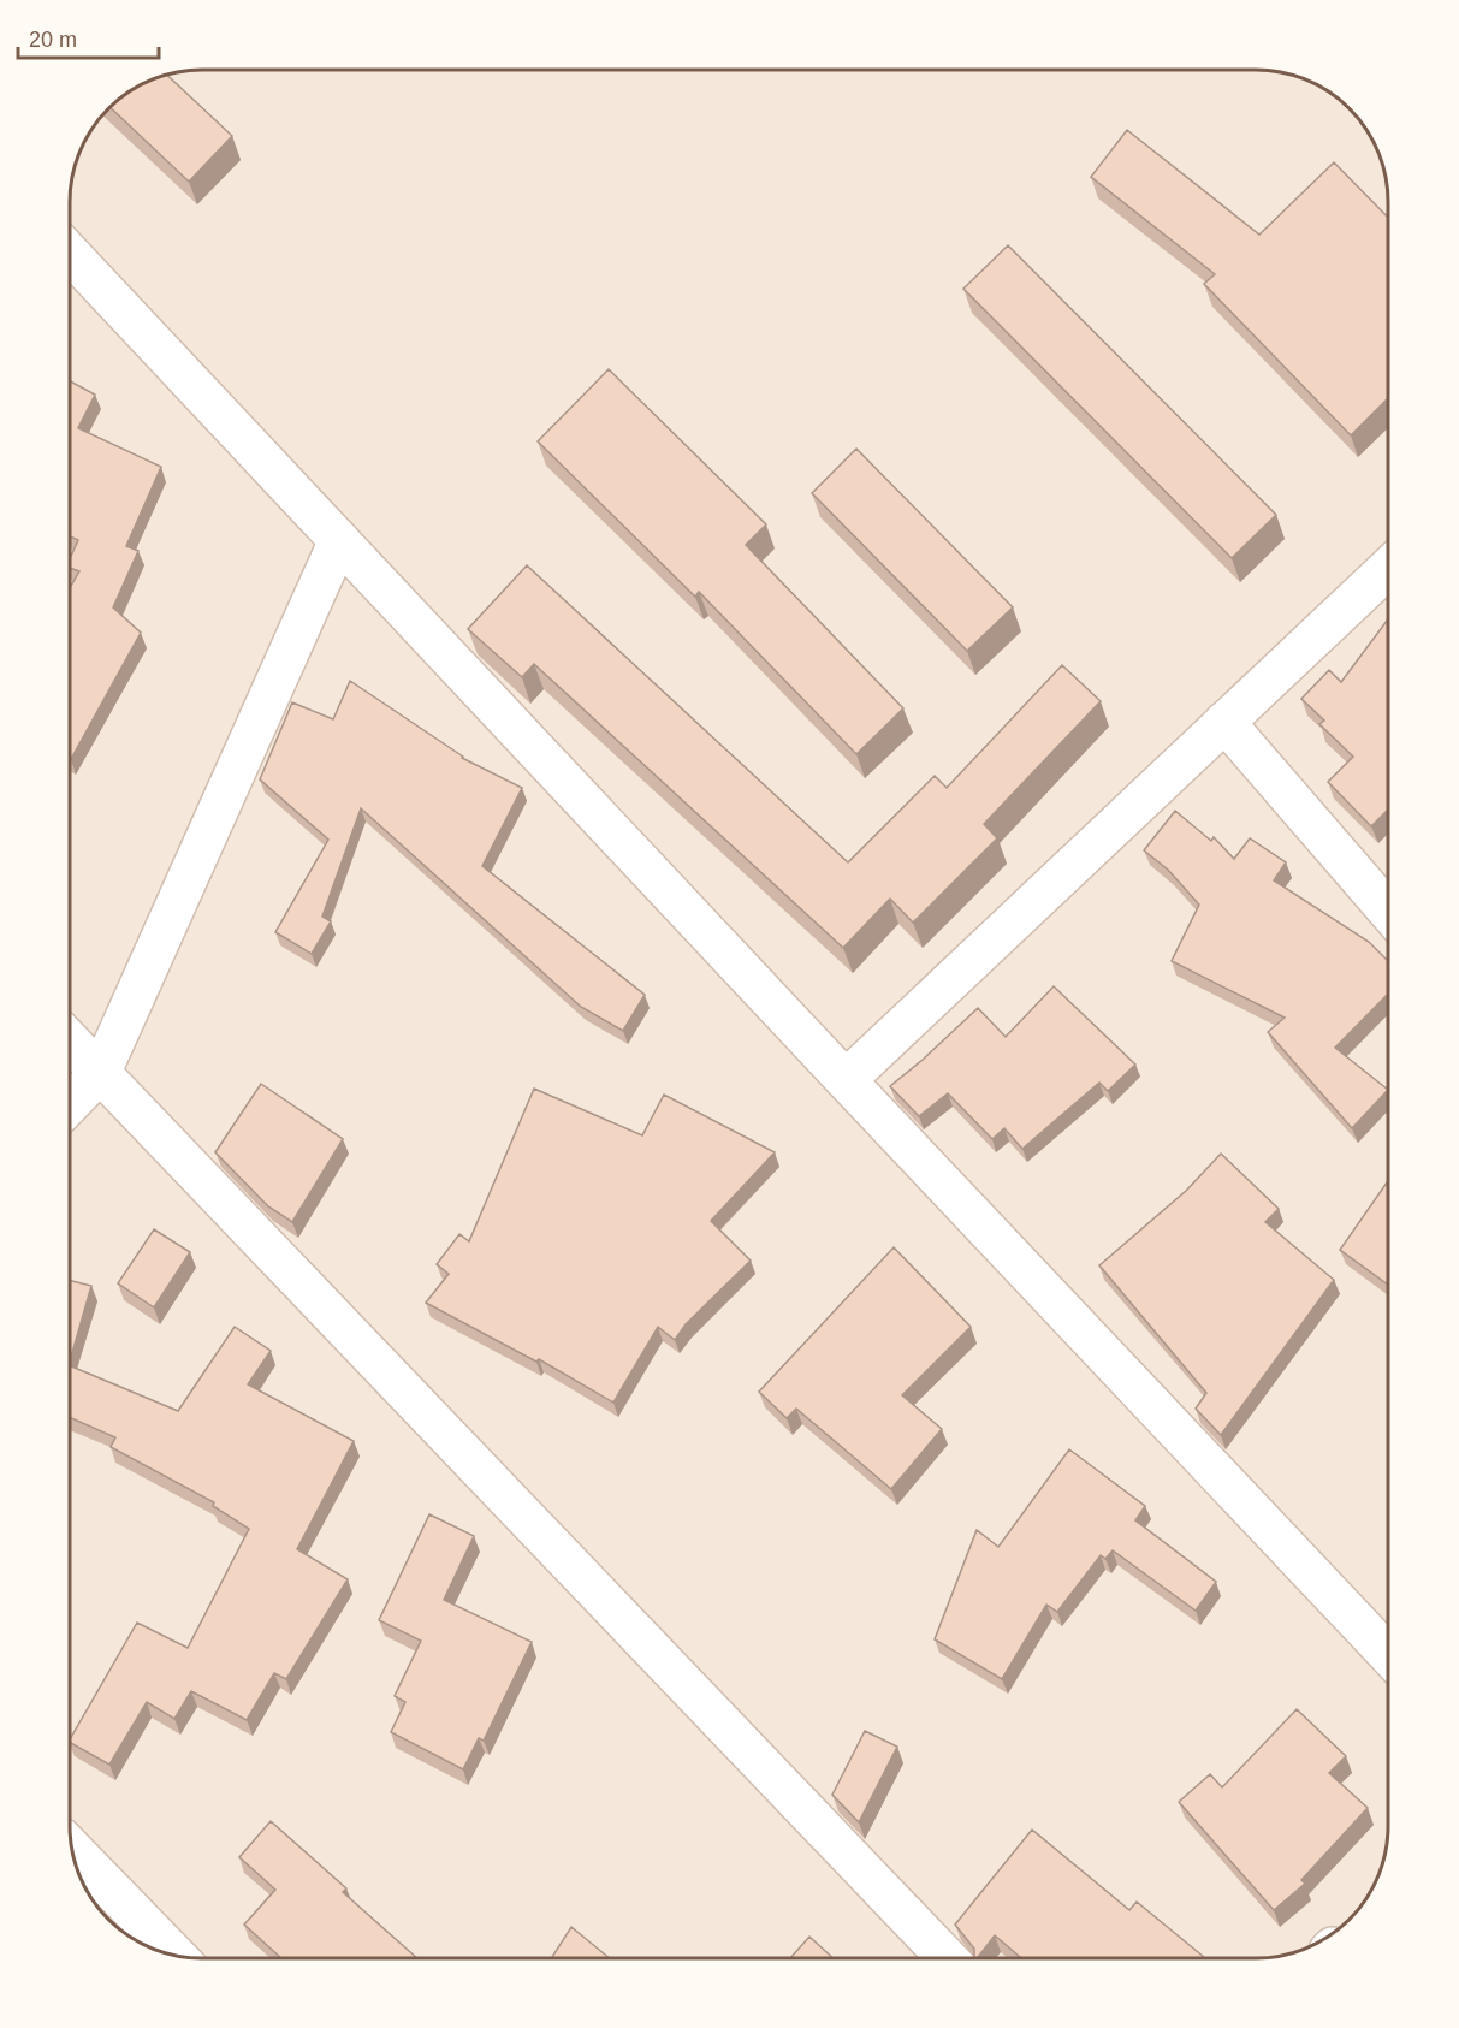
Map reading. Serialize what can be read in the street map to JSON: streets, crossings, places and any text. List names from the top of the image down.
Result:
{
  "scale_bar": "20 m"
}
